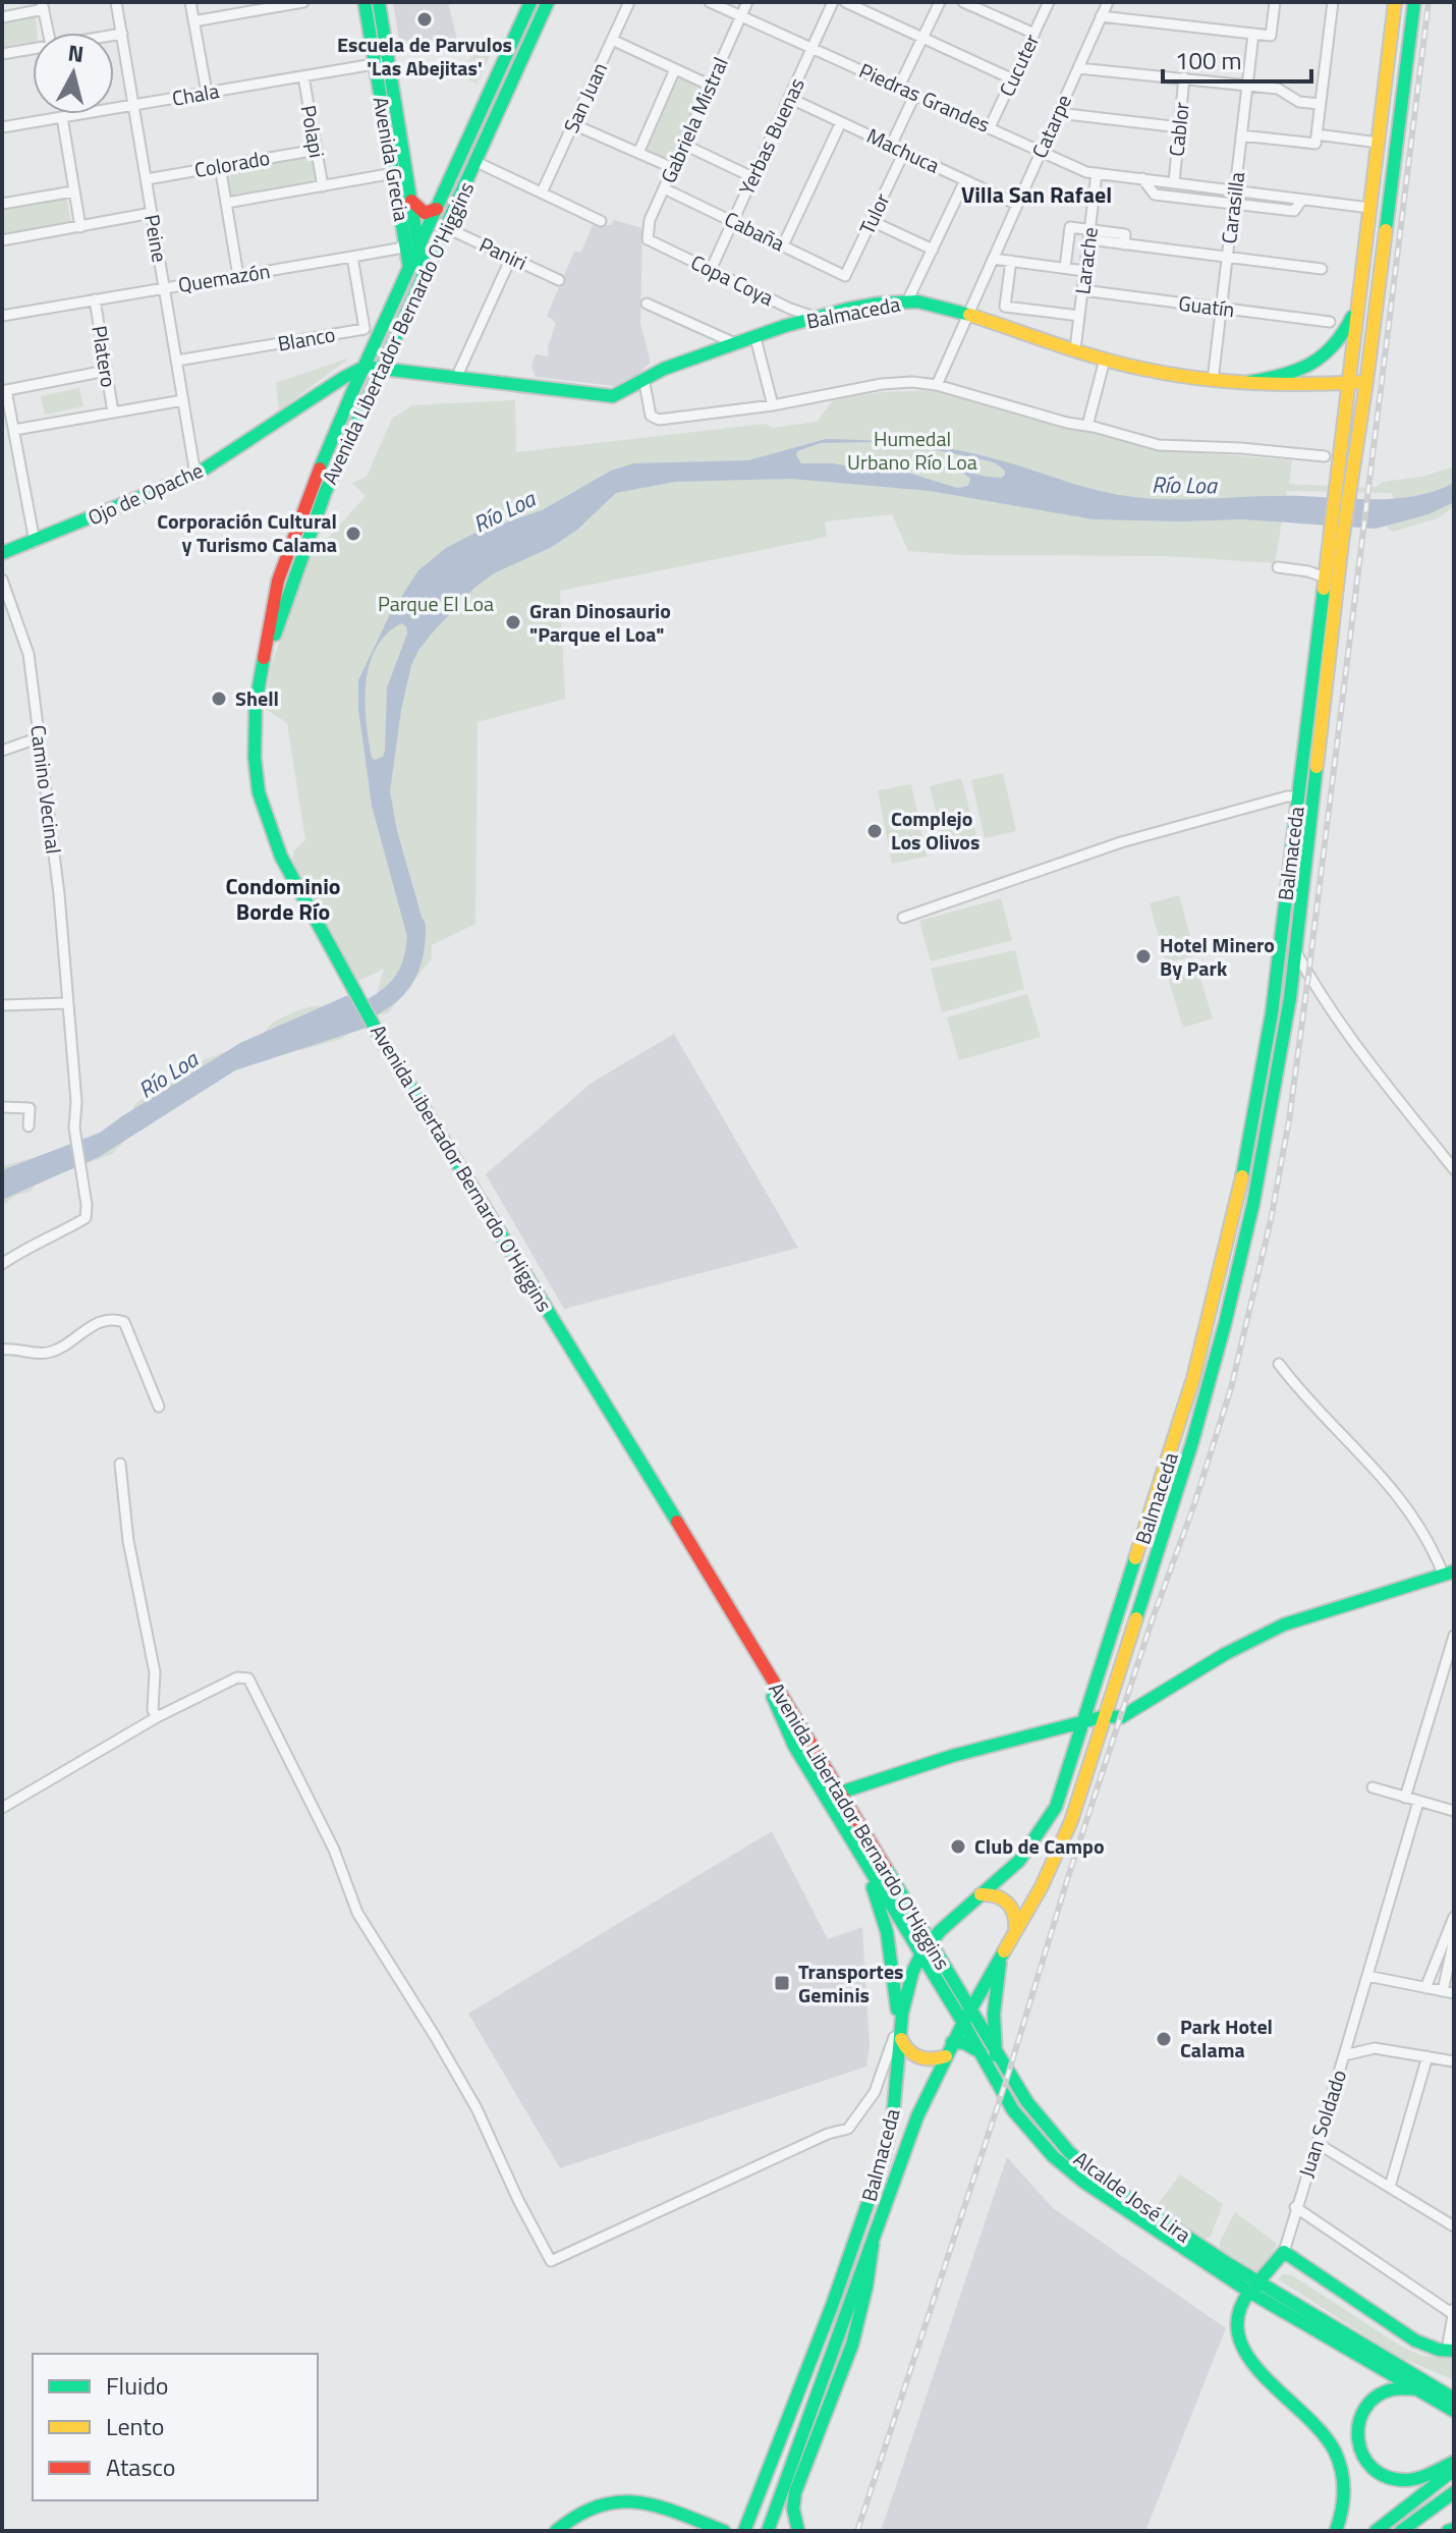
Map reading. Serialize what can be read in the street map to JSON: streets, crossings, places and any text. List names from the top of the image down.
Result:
{
  "streets": {
    "main road": [
      "Avenida Grecia",
      "Balmaceda",
      "Avenida Libertador Bernardo O'Higgins",
      "Ojo de Opache",
      "Alcalde José Lira"
    ],
    "street": [
      "Cucuter",
      "Chala",
      "San Juan",
      "Piedras Grandes",
      "Gabriela Mistral",
      "Catarpe",
      "Cablor",
      "Polapi",
      "Yerbas Buenas",
      "Machuca",
      "Colorado",
      "Carasilla",
      "Tulor",
      "Cabaña",
      "Peine",
      "Paniri",
      "Larache",
      "Quemazón",
      "Copa Coya",
      "Guatín",
      "Blanco",
      "Platero",
      "Camino Vecinal",
      "Juan Soldado"
    ]
  },
  "crossings": [
    ["Cucuter", "Piedras Grandes"],
    ["Chala", "Polapi"],
    ["Chala", "Avenida Grecia"],
    ["Chala", "Peine"],
    ["Piedras Grandes", "Gabriela Mistral"],
    ["Piedras Grandes", "Catarpe"],
    ["Piedras Grandes", "Cablor"],
    ["Piedras Grandes", "Yerbas Buenas"],
    ["Piedras Grandes", "Carasilla"],
    ["Piedras Grandes", "Larache"],
    ["Piedras Grandes", "Balmaceda"],
    ["Gabriela Mistral", "Cabaña"],
    ["Gabriela Mistral", "Copa Coya"],
    ["Catarpe", "Machuca"],
    ["Catarpe", "Balmaceda"],
    ["Polapi", "Colorado"],
    ["Yerbas Buenas", "Machuca"],
    ["Yerbas Buenas", "Cabaña"],
    ["Yerbas Buenas", "Copa Coya"],
    ["Machuca", "Tulor"],
    ["Avenida Grecia", "Colorado"],
    ["Avenida Grecia", "Quemazón"],
    ["Avenida Grecia", "Avenida Libertador Bernardo O'Higgins"],
    ["Colorado", "Peine"],
    ["Carasilla", "Guatín"],
    ["Carasilla", "Balmaceda"],
    ["Tulor", "Cabaña"],
    ["Peine", "Quemazón"],
    ["Peine", "Blanco"],
    ["Peine", "Ojo de Opache"],
    ["Paniri", "Avenida Libertador Bernardo O'Higgins"],
    ["Larache", "Guatín"],
    ["Larache", "Balmaceda"],
    ["Quemazón", "Avenida Libertador Bernardo O'Higgins"],
    ["Quemazón", "Blanco"],
    ["Quemazón", "Platero"],
    ["Copa Coya", "Balmaceda"],
    ["Balmaceda", "Avenida Libertador Bernardo O'Higgins"],
    ["Balmaceda", "Ojo de Opache"],
    ["Balmaceda", "Alcalde José Lira"],
    ["Avenida Libertador Bernardo O'Higgins", "Ojo de Opache"],
    ["Avenida Libertador Bernardo O'Higgins", "Alcalde José Lira"]
  ],
  "districts": ["Villa San Rafael", "Condominio Borde Río"],
  "water": ["Río Loa"],
  "parks": ["Humedal Urbano Río Loa", "Parque El Loa"],
  "places": {
    "other": [
      "Escuela de Parvulos 'Las Abejitas'",
      "Corporación Cultural y Turismo Calama",
      "Gran Dinosaurio \"Parque el Loa\"",
      "Shell",
      "Complejo Los Olivos",
      "Hotel Minero By Park",
      "Club de Campo",
      "Park Hotel Calama"
    ],
    "transit": ["Transportes Geminis"]
  },
  "legend": ["Fluido", "Lento", "Atasco"],
  "scale_bar": "100 m",
  "north": "top"
}
